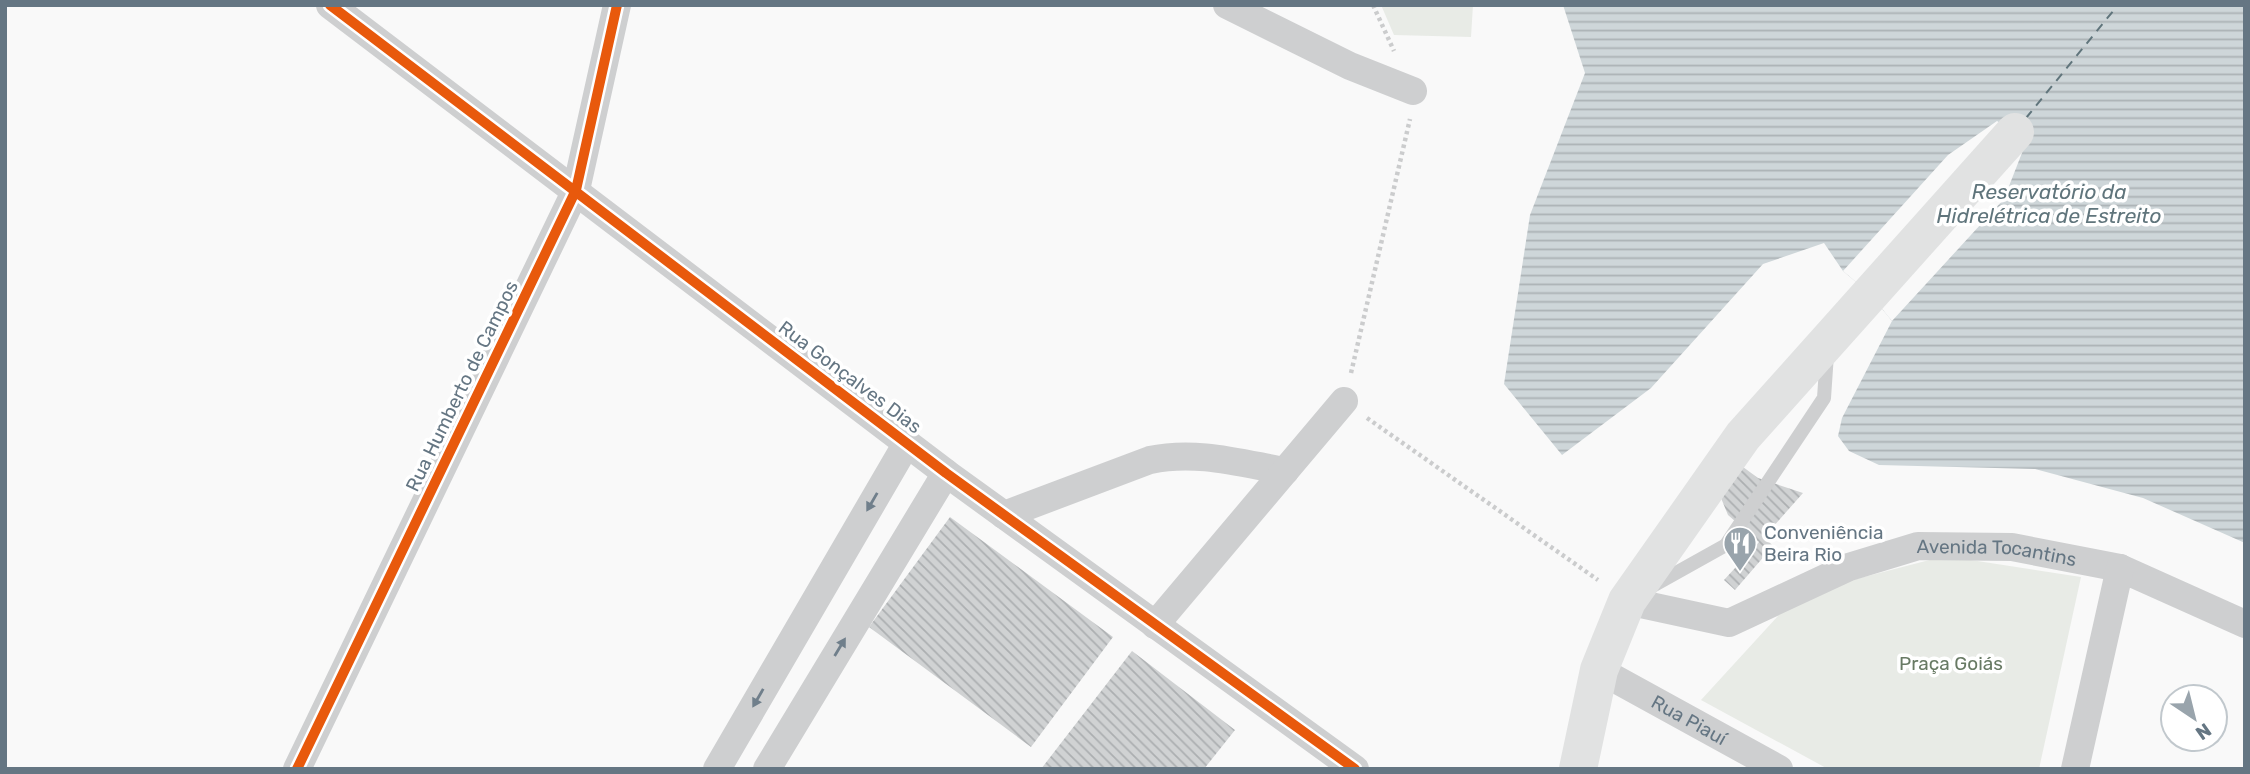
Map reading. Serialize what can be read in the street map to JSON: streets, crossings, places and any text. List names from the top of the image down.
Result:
{
  "streets": {
    "street": [
      "Rua Gonçalves Dias",
      "Rua Humberto de Campos",
      "Avenida Tocantins",
      "Rua Piauí"
    ]
  },
  "crossings": [
    ["Rua Gonçalves Dias", "Rua Humberto de Campos"]
  ],
  "water": ["Reservatório da Hidrelétrica de Estreito"],
  "parks": ["Praça Goiás"],
  "places": {
    "restaurant": ["Conveniência Beira Rio"]
  },
  "north": "bottom right"
}
